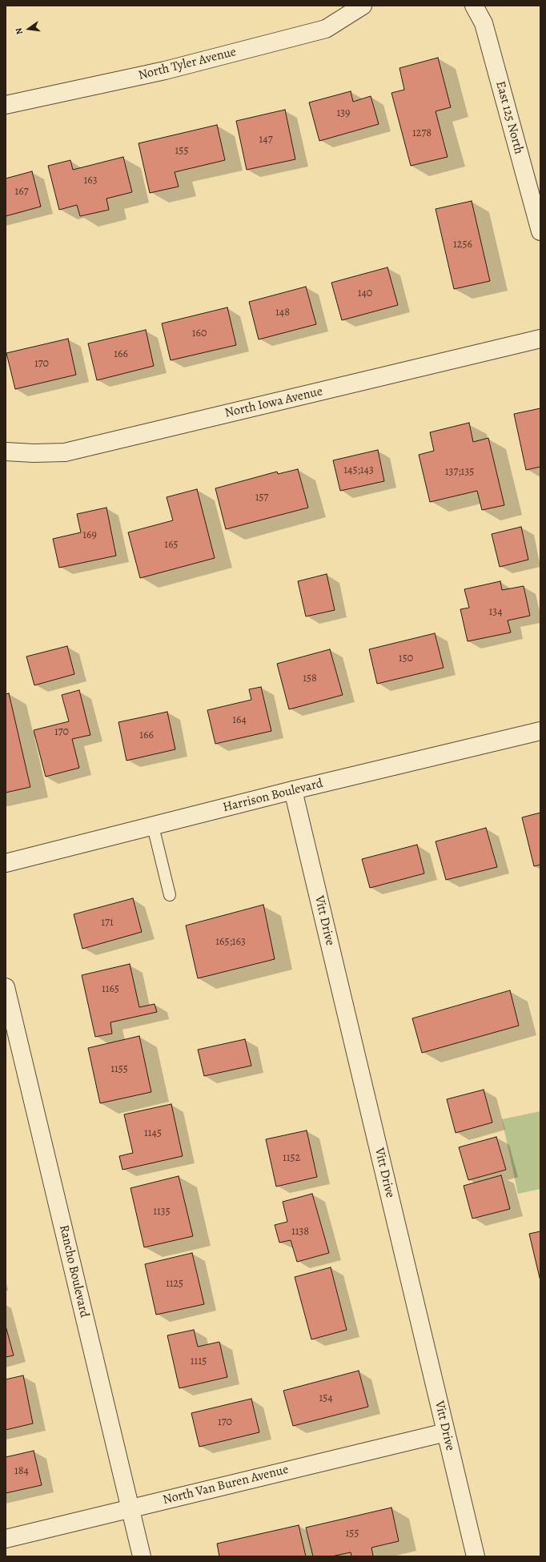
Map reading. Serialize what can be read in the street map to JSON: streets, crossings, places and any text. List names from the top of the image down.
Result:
{
  "streets": {
    "street": [
      "North Tyler Avenue",
      "East 125 North",
      "North Iowa Avenue",
      "Harrison Boulevard",
      "Vitt Drive",
      "Rancho Boulevard",
      "North Van Buren Avenue"
    ]
  },
  "crossings": [
    ["Harrison Boulevard", "Vitt Drive"],
    ["Vitt Drive", "North Van Buren Avenue"],
    ["Rancho Boulevard", "North Van Buren Avenue"]
  ],
  "house_numbers": [
    "139",
    "1278",
    "147",
    "155",
    "163",
    "167",
    "1256",
    "140",
    "148",
    "160",
    "166",
    "170",
    "145;143",
    "137;135",
    "157",
    "169",
    "165",
    "134",
    "150",
    "158",
    "164",
    "170",
    "166",
    "171",
    "165;163",
    "1165",
    "1155",
    "1145",
    "1152",
    "1135",
    "1138",
    "1125",
    "1115",
    "154",
    "170",
    "184",
    "155"
  ],
  "north": "left"
}
